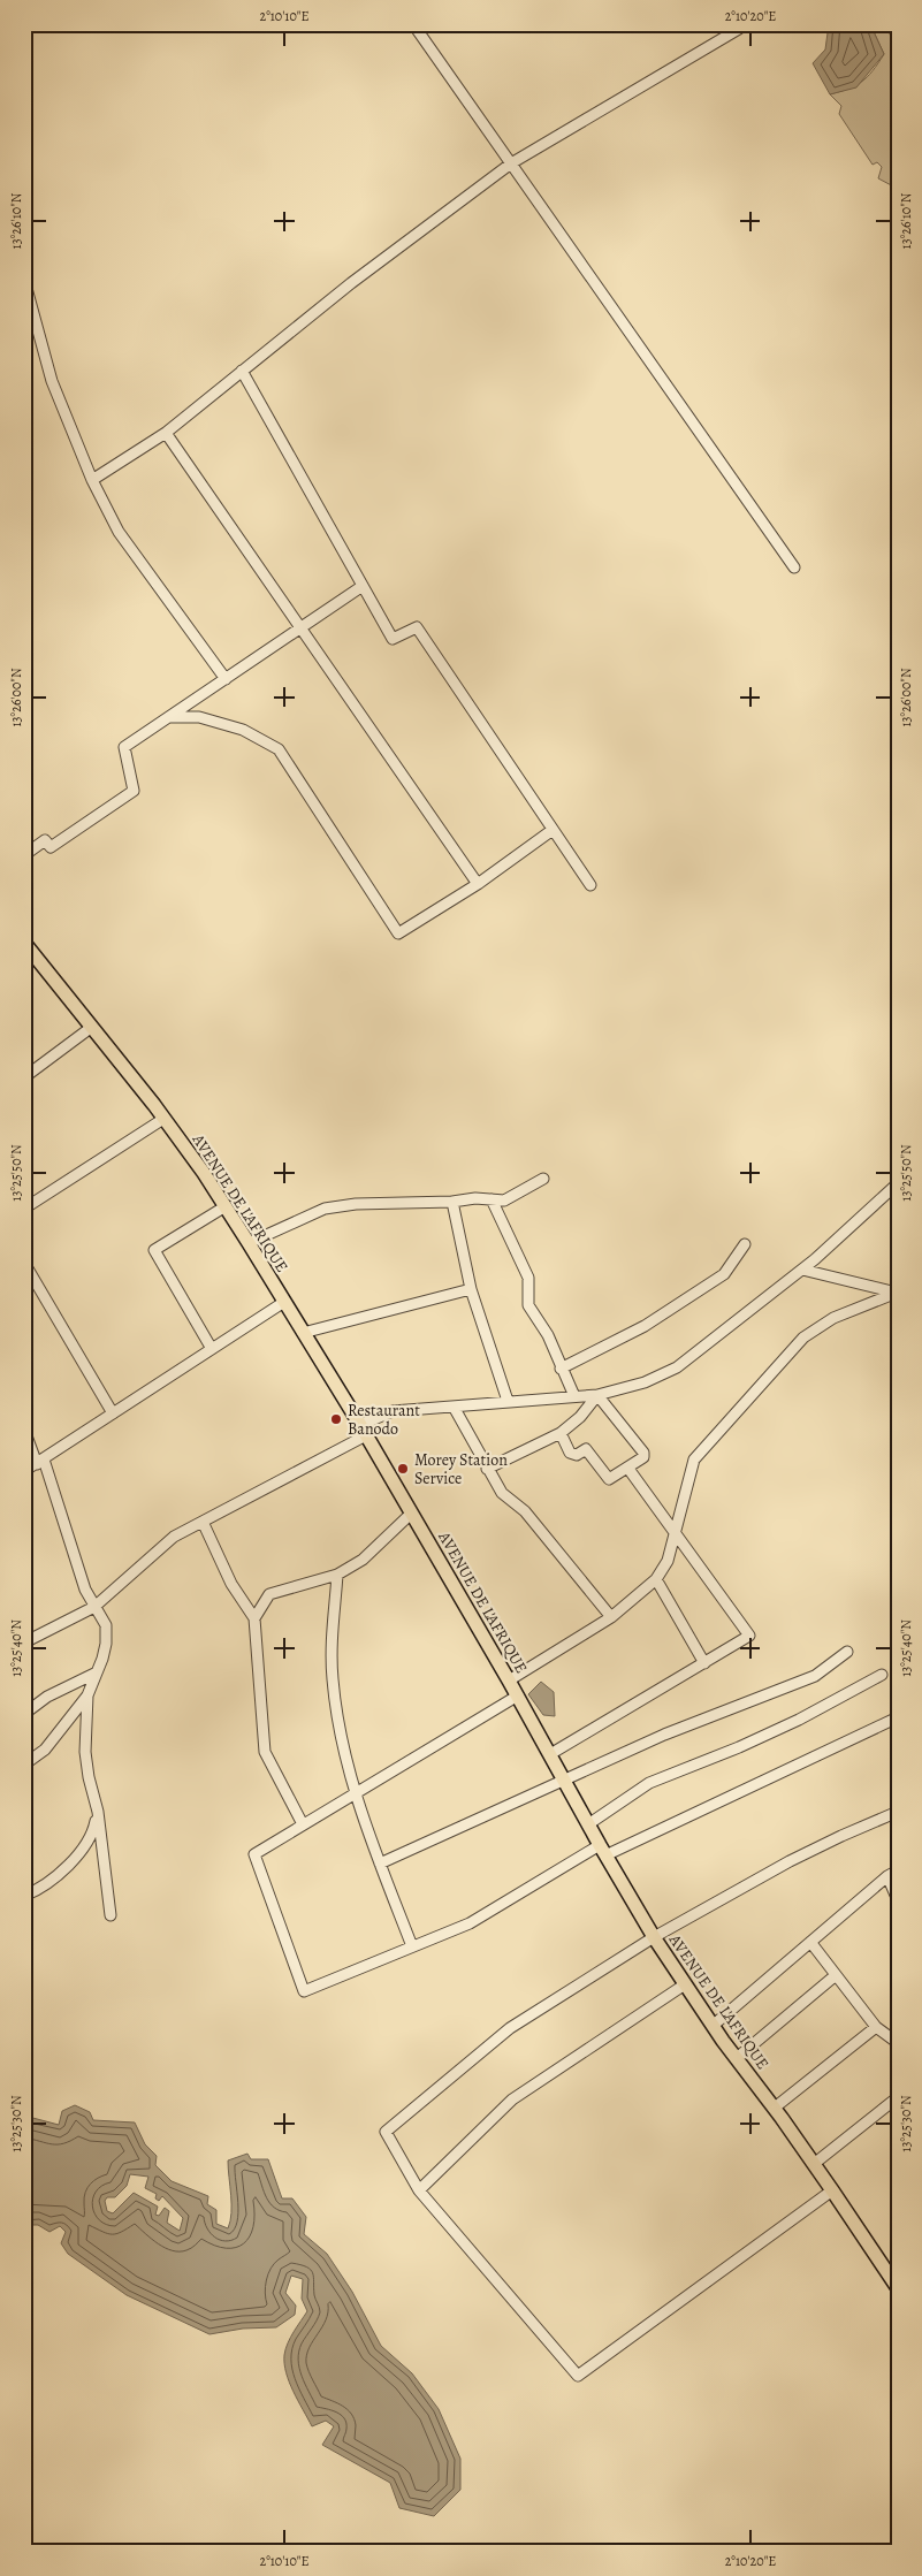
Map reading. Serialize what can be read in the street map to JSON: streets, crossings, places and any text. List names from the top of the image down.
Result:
{
  "streets": {
    "main road": ["AVENUE DE L'AFRIQUE"]
  },
  "places": ["Restaurant Banodo", "Morey Station Service"],
  "coordinates": [
    "2°10'10\"E",
    "2°10'20\"E",
    "13°26'10\"N",
    "13°26'00\"N",
    "13°25'50\"N",
    "13°25'40\"N",
    "13°25'30\"N"
  ]
}
